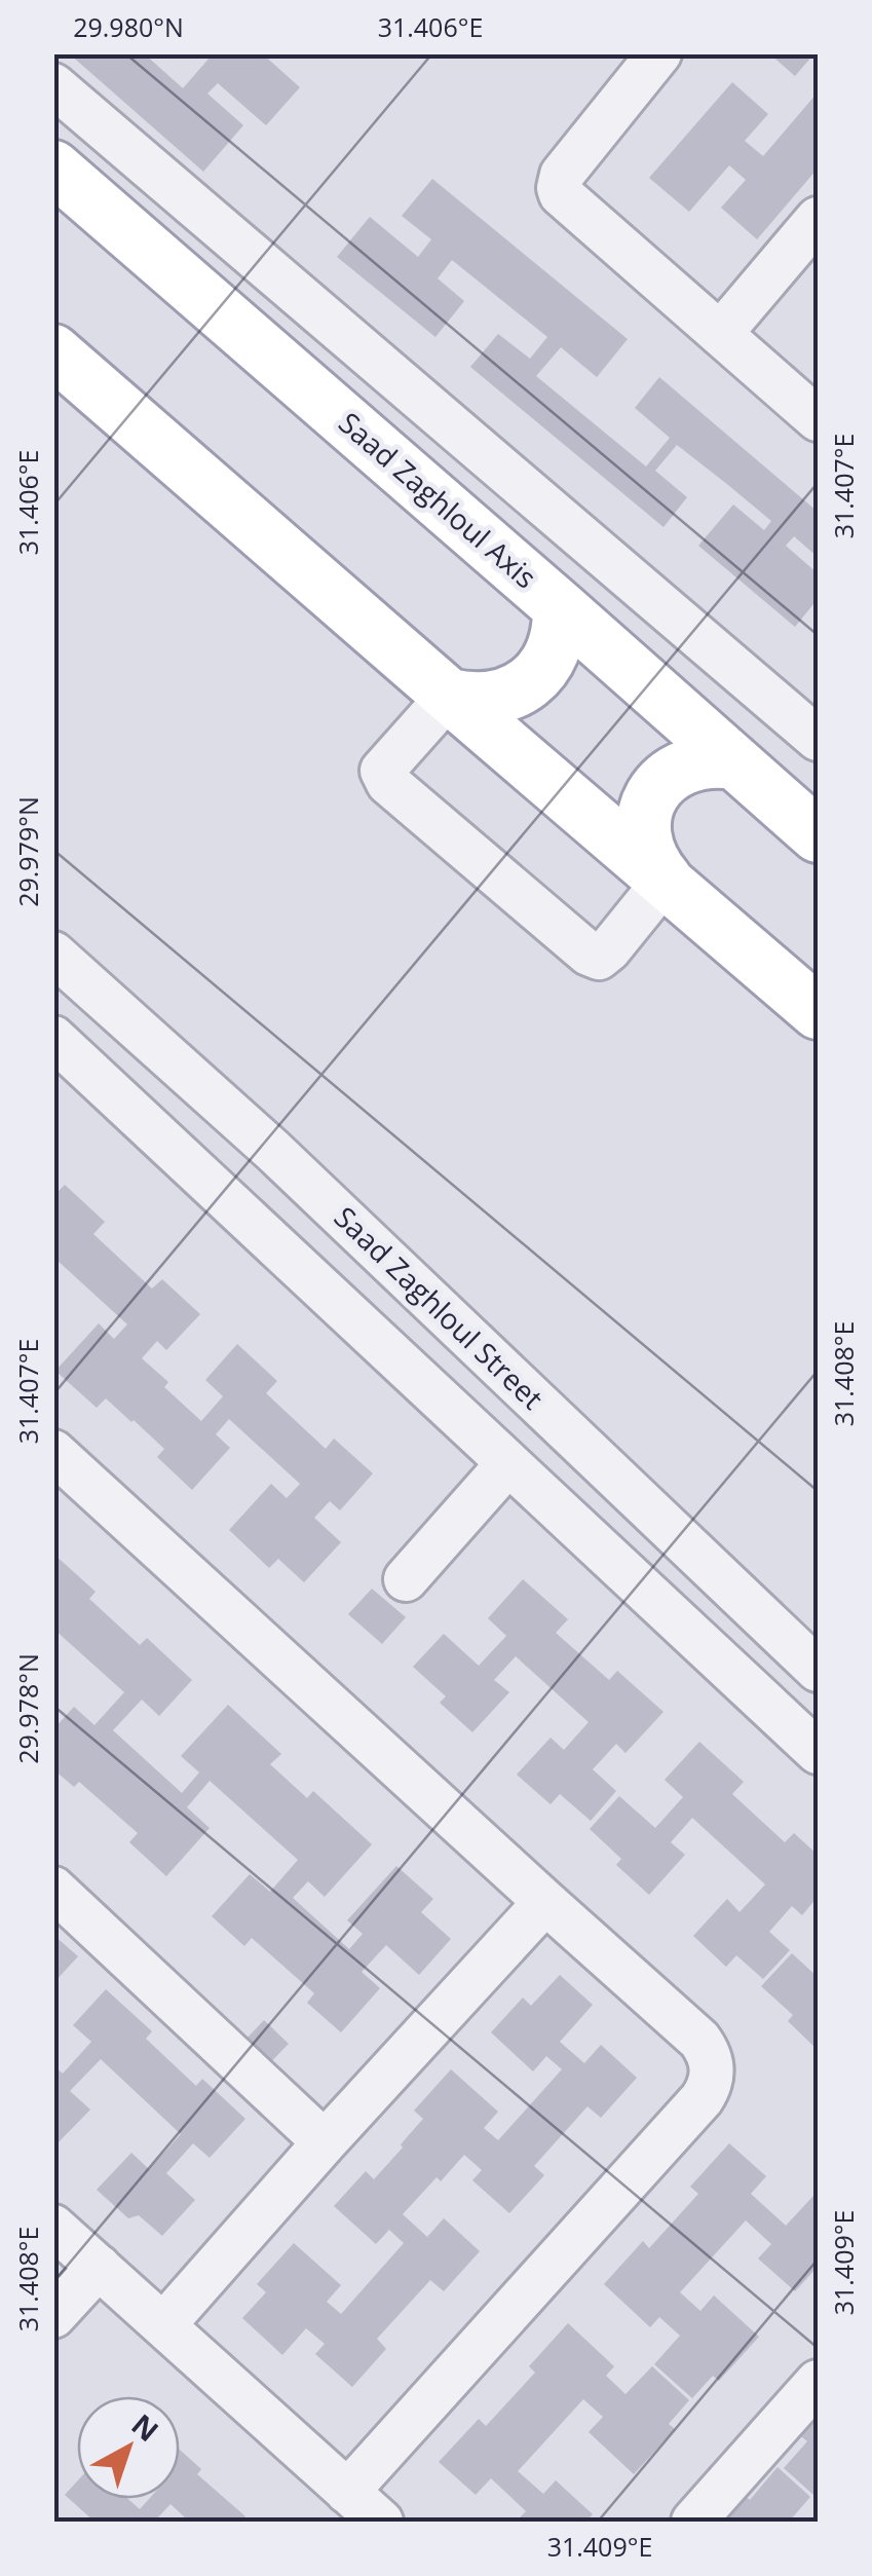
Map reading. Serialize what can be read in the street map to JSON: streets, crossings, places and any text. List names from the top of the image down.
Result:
{
  "streets": {
    "main road": ["Saad Zaghloul Axis"],
    "street": ["Saad Zaghloul Street"]
  },
  "north": "top right",
  "coordinates": [
    "29.980°N",
    "31.406°E",
    "31.407°E",
    "29.979°N",
    "31.408°E",
    "29.978°N",
    "31.409°E"
  ]
}
